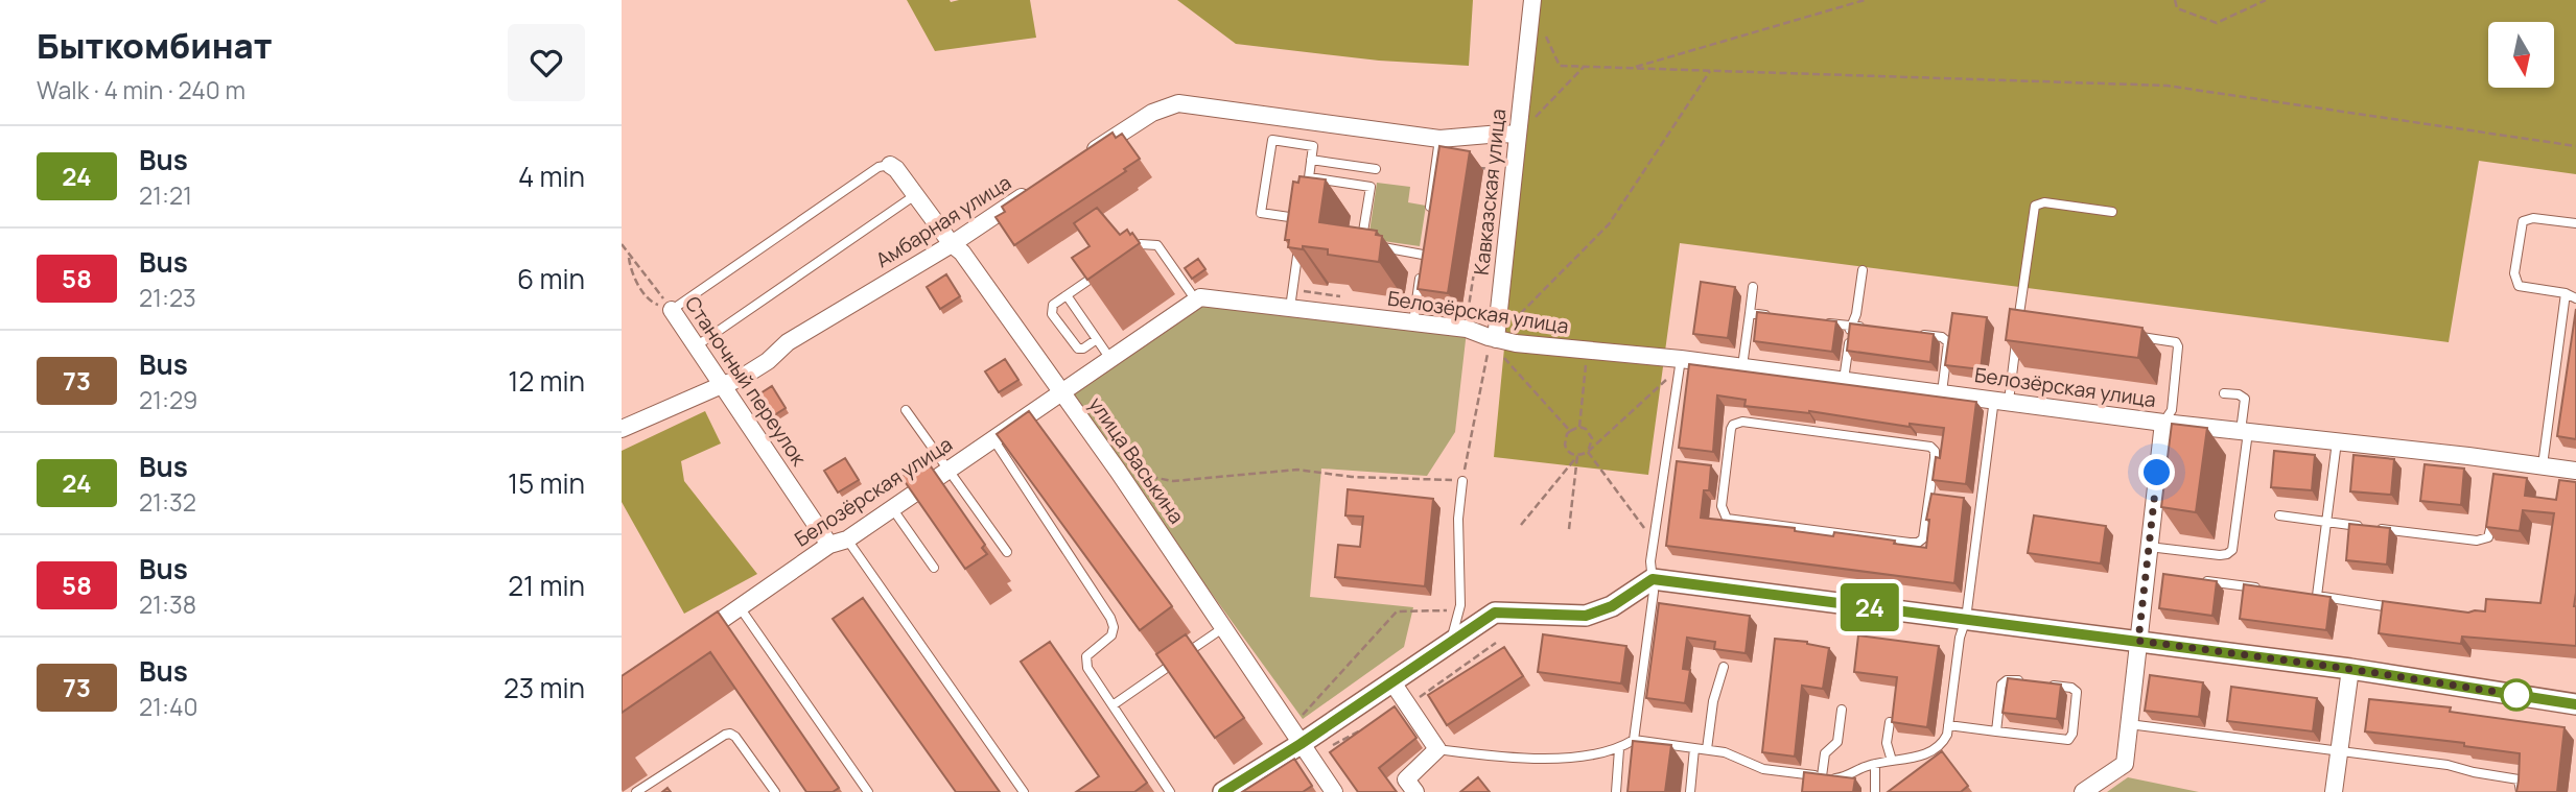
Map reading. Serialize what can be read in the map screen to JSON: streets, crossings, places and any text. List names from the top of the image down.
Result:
{
  "streets": {
    "street": [
      "Кавказская улица",
      "Амбарная улица",
      "Белозёрская улица",
      "Станочный переулок",
      "улица Васькина"
    ]
  },
  "crossings": [
    ["Кавказская улица", "Белозёрская улица"],
    ["Амбарная улица", "Станочный переулок"],
    ["Амбарная улица", "улица Васькина"],
    ["Белозёрская улица", "Станочный переулок"],
    ["Белозёрская улица", "улица Васькина"]
  ],
  "lines": ["bus line 24"],
  "north": "bottom",
  "page": {
    "heading": ["Быткомбинат", "Walk · 4 min · 240 m"],
    "on_map": "24",
    "list": [
      {
        "mark": "24",
        "name": "Bus",
        "note": "21:21",
        "value": "4 min"
      },
      {
        "mark": "58",
        "name": "Bus",
        "note": "21:23",
        "value": "6 min"
      },
      {
        "mark": "73",
        "name": "Bus",
        "note": "21:29",
        "value": "12 min"
      },
      {
        "mark": "24",
        "name": "Bus",
        "note": "21:32",
        "value": "15 min"
      },
      {
        "mark": "58",
        "name": "Bus",
        "note": "21:38",
        "value": "21 min"
      },
      {
        "mark": "73",
        "name": "Bus",
        "note": "21:40",
        "value": "23 min"
      }
    ]
  }
}
